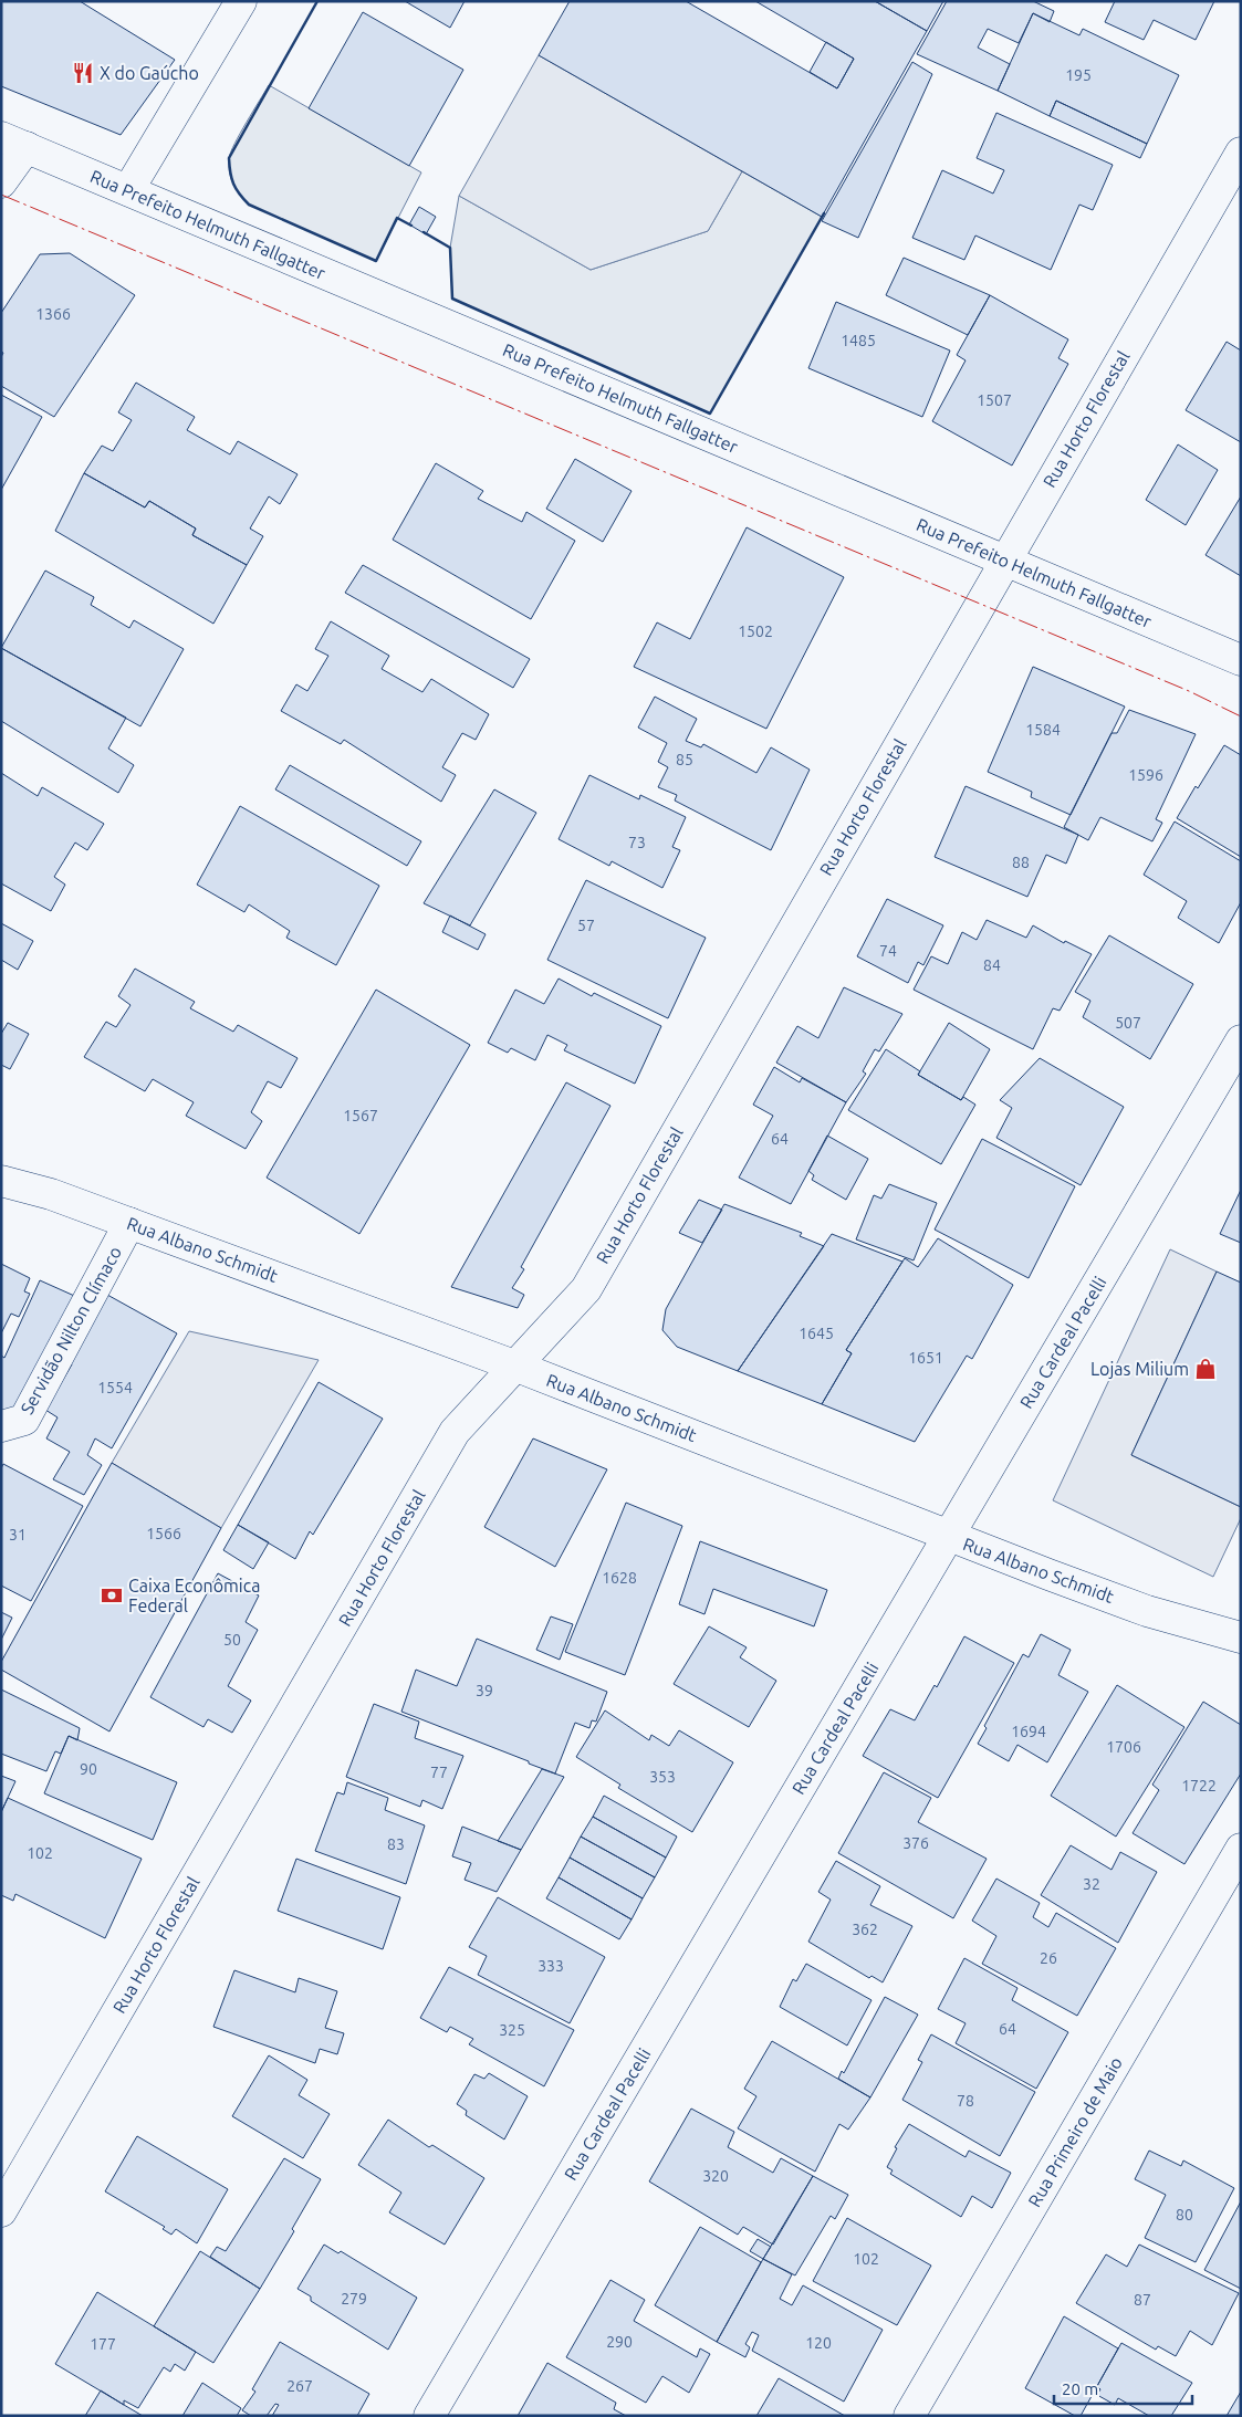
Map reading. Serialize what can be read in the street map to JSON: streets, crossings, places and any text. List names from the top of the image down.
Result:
{
  "streets": {
    "street": [
      "Rua Prefeito Helmuth Fallgatter",
      "Rua Horto Florestal",
      "Rua Albano Schmidt",
      "Servidão Nilton Clímaco",
      "Rua Cardeal Pacelli",
      "Rua Primeiro de Maio"
    ]
  },
  "crossings": [
    ["Rua Prefeito Helmuth Fallgatter", "Rua Horto Florestal"],
    ["Rua Horto Florestal", "Rua Albano Schmidt"],
    ["Rua Albano Schmidt", "Servidão Nilton Clímaco"],
    ["Rua Albano Schmidt", "Rua Cardeal Pacelli"]
  ],
  "places": {
    "restaurant": ["X do Gaúcho"],
    "shop": ["Lojas Milium"],
    "bank": ["Caixa Econômica Federal"]
  },
  "house_numbers": [
    "195",
    "1366",
    "1485",
    "1507",
    "1502",
    "1584",
    "85",
    "1596",
    "73",
    "88",
    "57",
    "74",
    "84",
    "507",
    "1567",
    "64",
    "1645",
    "1651",
    "1554",
    "1566",
    "31",
    "1628",
    "50",
    "39",
    "1694",
    "1706",
    "90",
    "77",
    "353",
    "1722",
    "376",
    "83",
    "102",
    "32",
    "362",
    "26",
    "333",
    "64",
    "325",
    "78",
    "320",
    "80",
    "102",
    "279",
    "87",
    "290",
    "120",
    "177",
    "267"
  ],
  "scale_bar": "20 m"
}
